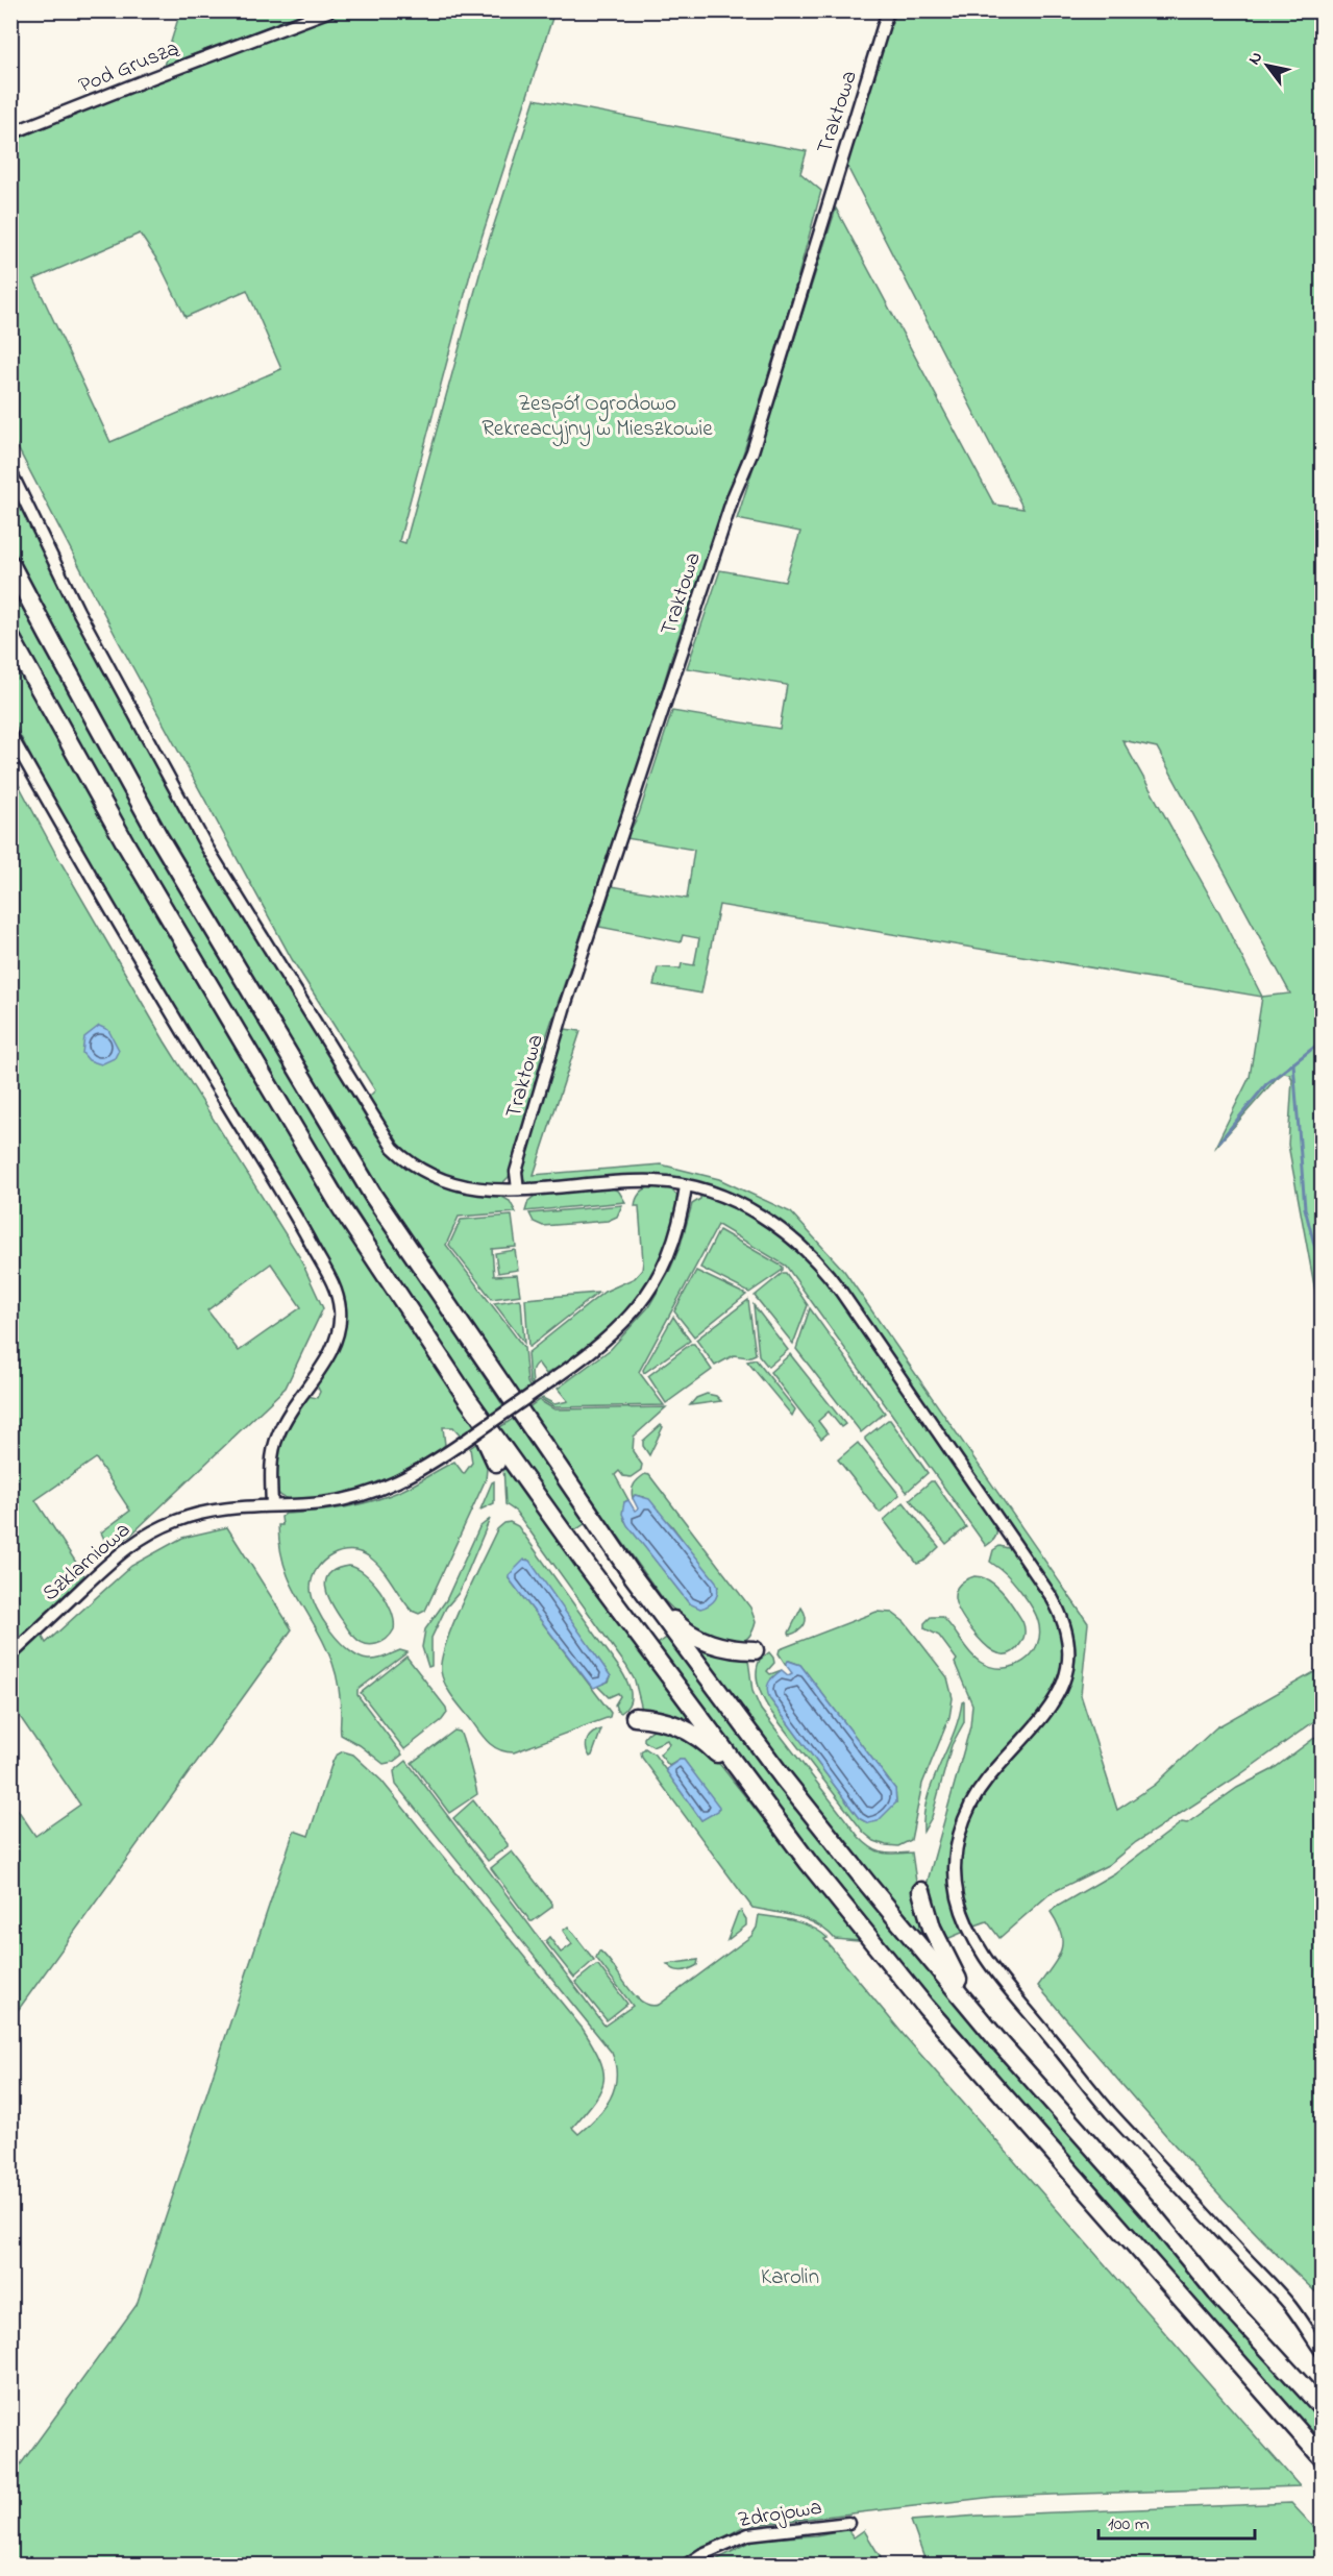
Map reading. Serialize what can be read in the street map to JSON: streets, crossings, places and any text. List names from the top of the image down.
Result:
{
  "streets": {
    "street": [
      "Pod Gruszą",
      "Traktowa",
      "Szklarniowa",
      "Zdrojowa"
    ]
  },
  "parks": ["Zespół Ogrodowo Rekreacyjny w Mieszkowie", "Karolin"],
  "scale_bar": "100 m",
  "north": "top left"
}
